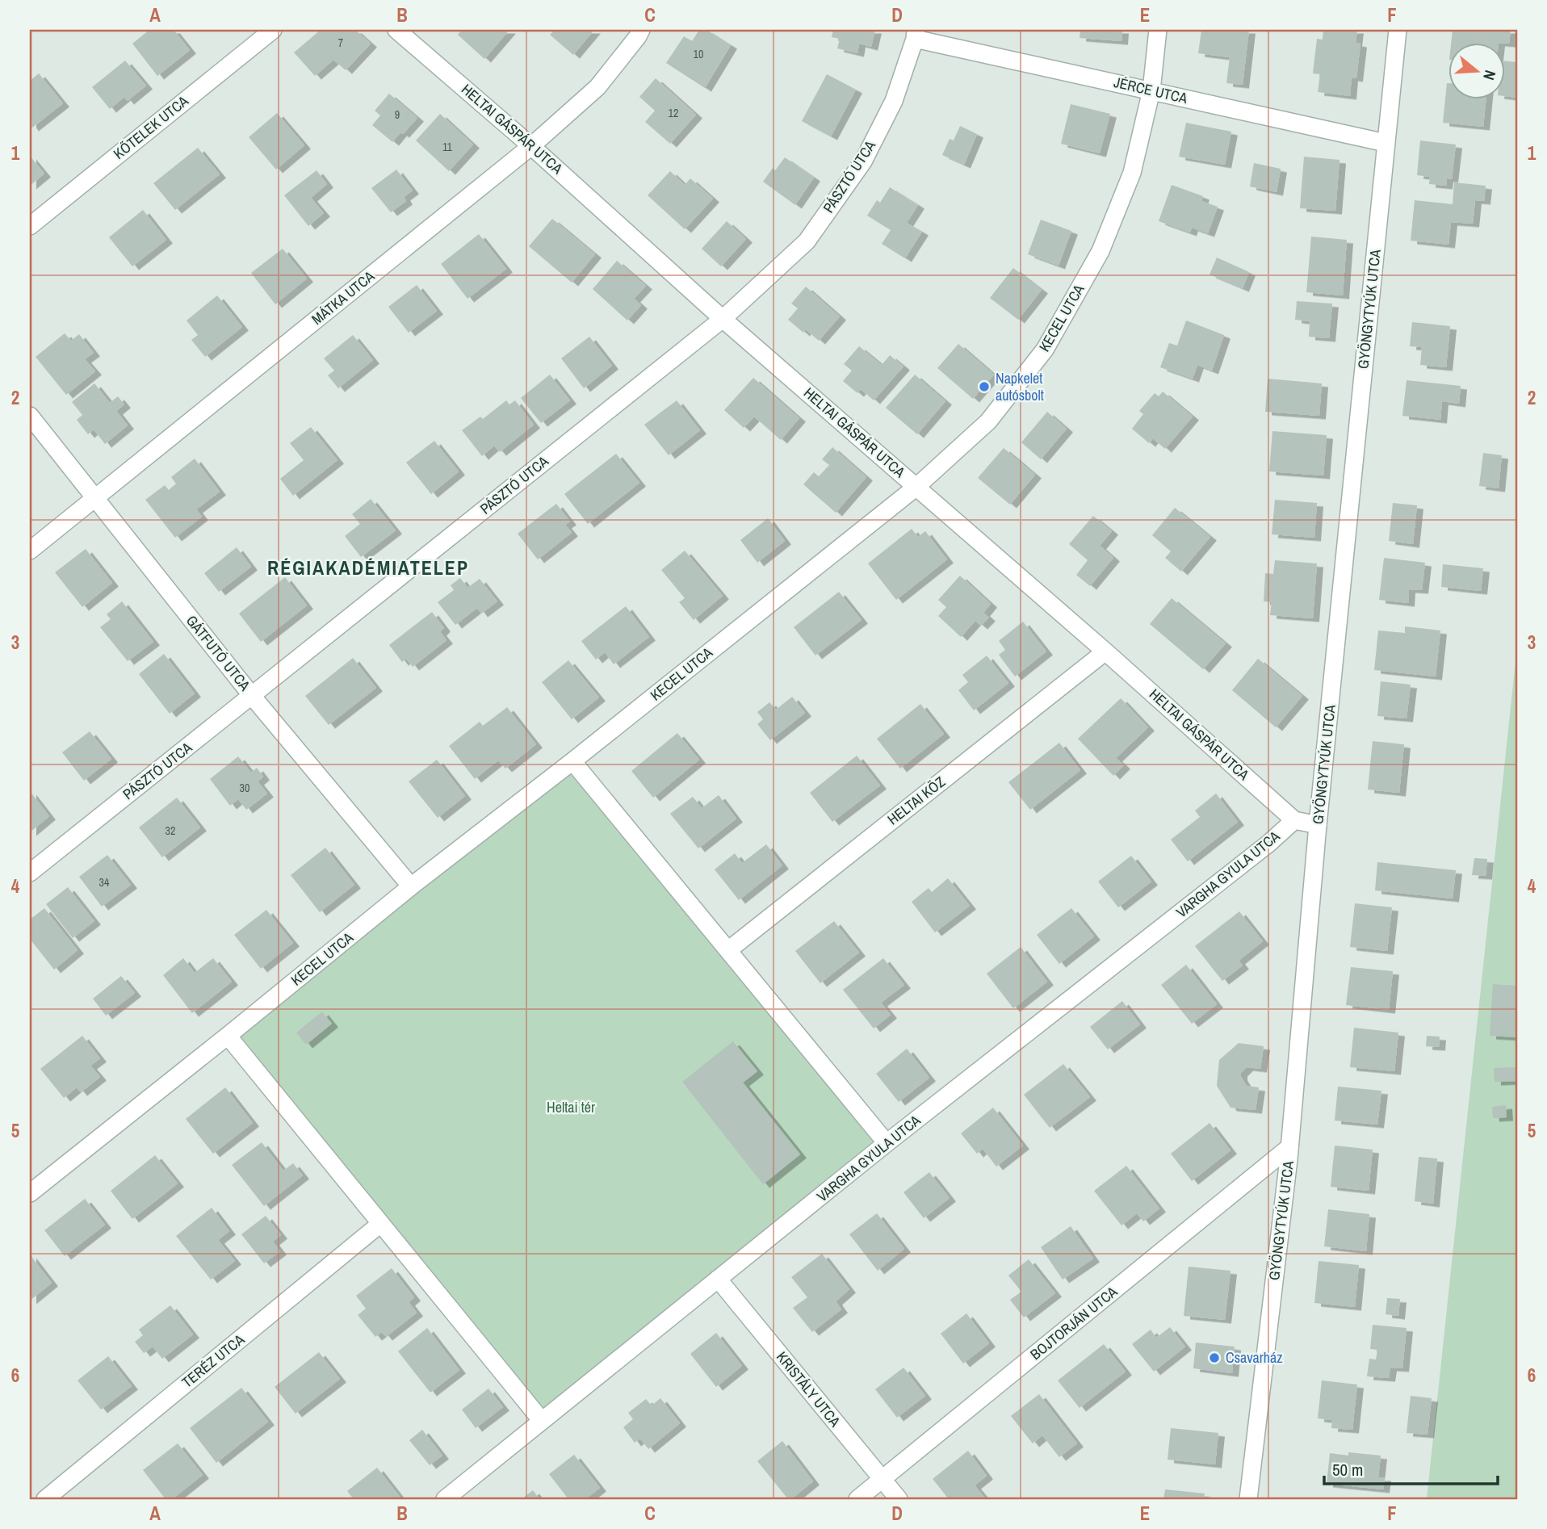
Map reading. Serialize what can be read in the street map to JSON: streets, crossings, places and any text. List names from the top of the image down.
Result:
{
  "streets": {
    "street": [
      "JÉRCE UTCA",
      "KŐTELEK UTCA",
      "HELTAI GÁSPÁR UTCA",
      "PÁSZTÓ UTCA",
      "MÁTKA UTCA",
      "GYÖNGYTYÚK UTCA",
      "KECEL UTCA",
      "GÁTFUTÓ UTCA",
      "HELTAI KÖZ",
      "VARGHA GYULA UTCA",
      "BOJTORJÁN UTCA",
      "TERÉZ UTCA",
      "KRISTÁLY UTCA"
    ]
  },
  "crossings": [
    ["JÉRCE UTCA", "PÁSZTÓ UTCA"],
    ["JÉRCE UTCA", "GYÖNGYTYÚK UTCA"],
    ["JÉRCE UTCA", "KECEL UTCA"],
    ["HELTAI GÁSPÁR UTCA", "PÁSZTÓ UTCA"],
    ["HELTAI GÁSPÁR UTCA", "MÁTKA UTCA"],
    ["HELTAI GÁSPÁR UTCA", "KECEL UTCA"],
    ["HELTAI GÁSPÁR UTCA", "HELTAI KÖZ"],
    ["HELTAI GÁSPÁR UTCA", "VARGHA GYULA UTCA"],
    ["PÁSZTÓ UTCA", "GÁTFUTÓ UTCA"],
    ["MÁTKA UTCA", "GÁTFUTÓ UTCA"],
    ["GYÖNGYTYÚK UTCA", "BOJTORJÁN UTCA"],
    ["KECEL UTCA", "GÁTFUTÓ UTCA"],
    ["VARGHA GYULA UTCA", "KRISTÁLY UTCA"],
    ["BOJTORJÁN UTCA", "KRISTÁLY UTCA"]
  ],
  "districts": ["RÉGIAKADÉMIATELEP"],
  "parks": ["Heltai tér"],
  "places": ["Napkelet autósbolt", "Csavarház"],
  "house_numbers": [
    "7",
    "10",
    "12",
    "9",
    "11",
    "30",
    "32",
    "34"
  ],
  "scale_bar": "50 m",
  "north": "right",
  "grid": {
    "columns": [
      "A",
      "B",
      "C",
      "D",
      "E",
      "F"
    ],
    "rows": [
      "1",
      "2",
      "3",
      "4",
      "5",
      "6"
    ]
  }
}
